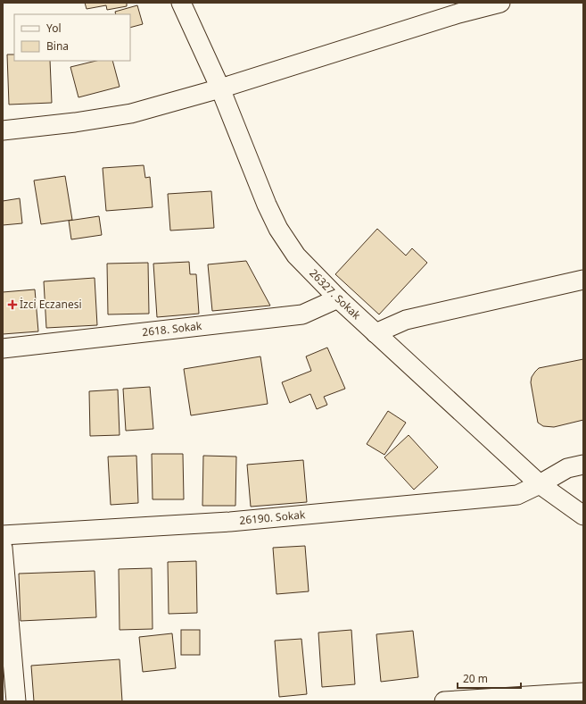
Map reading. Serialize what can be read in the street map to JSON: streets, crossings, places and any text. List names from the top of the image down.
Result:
{
  "streets": {
    "street": ["26327. Sokak", "2618. Sokak", "26190. Sokak"]
  },
  "crossings": [
    ["26327. Sokak", "2618. Sokak"],
    ["26327. Sokak", "26190. Sokak"]
  ],
  "places": {
    "health": ["İzci Eczanesi"]
  },
  "legend": ["Yol", "Bina"],
  "scale_bar": "20 m"
}
